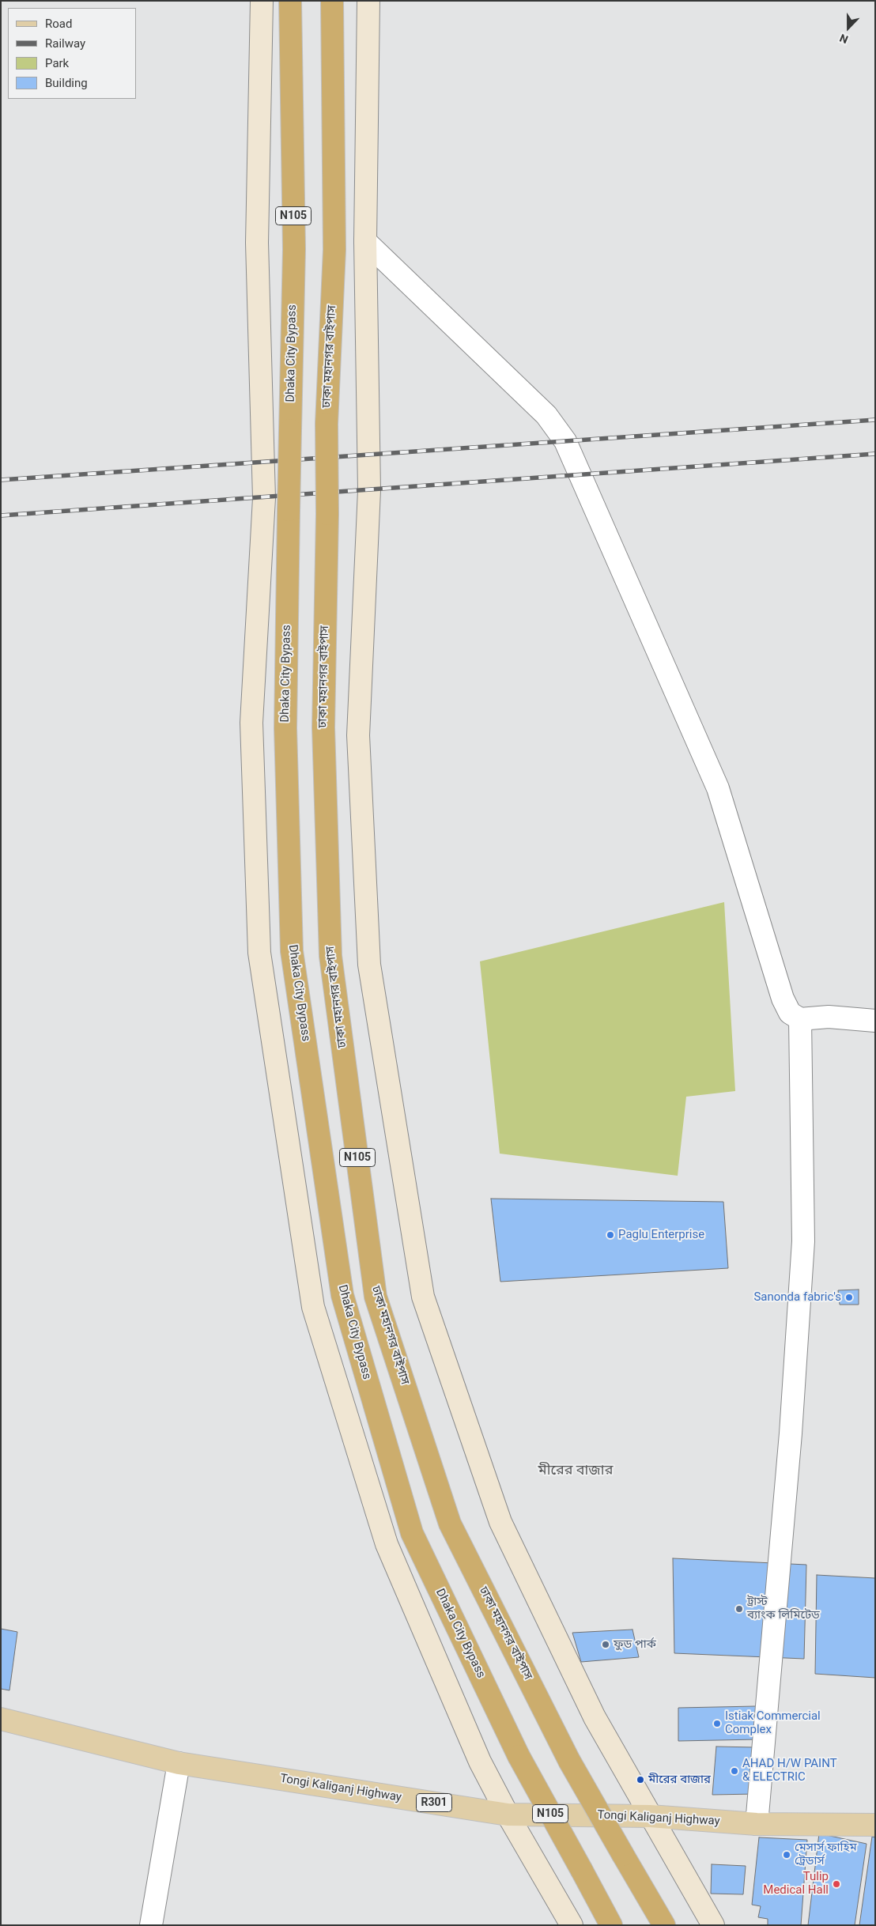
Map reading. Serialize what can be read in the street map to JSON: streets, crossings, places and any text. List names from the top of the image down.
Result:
{
  "streets": {
    "highway": ["N105", "Dhaka City Bypass", "ঢাকা মহানগর বাইপাস"],
    "main road": ["Tongi Kaliganj Highway", "R301"]
  },
  "districts": ["মীরের বাজার"],
  "places": [
    "Paglu Enterprise",
    "Sanonda fabric's",
    "ট্রাস্ট ব্যাংক লিমিটেড",
    "ফুড পার্ক",
    "Istiak Commercial Complex",
    "AHAD H/W PAINT & ELECTRIC",
    "মীরের বাজার",
    "মেসার্স ফাহিম ট্রেডার্স",
    "Tulip Medical Hall"
  ],
  "legend": [
    "Road",
    "Railway",
    "Park",
    "Building"
  ],
  "north": "bottom"
}
